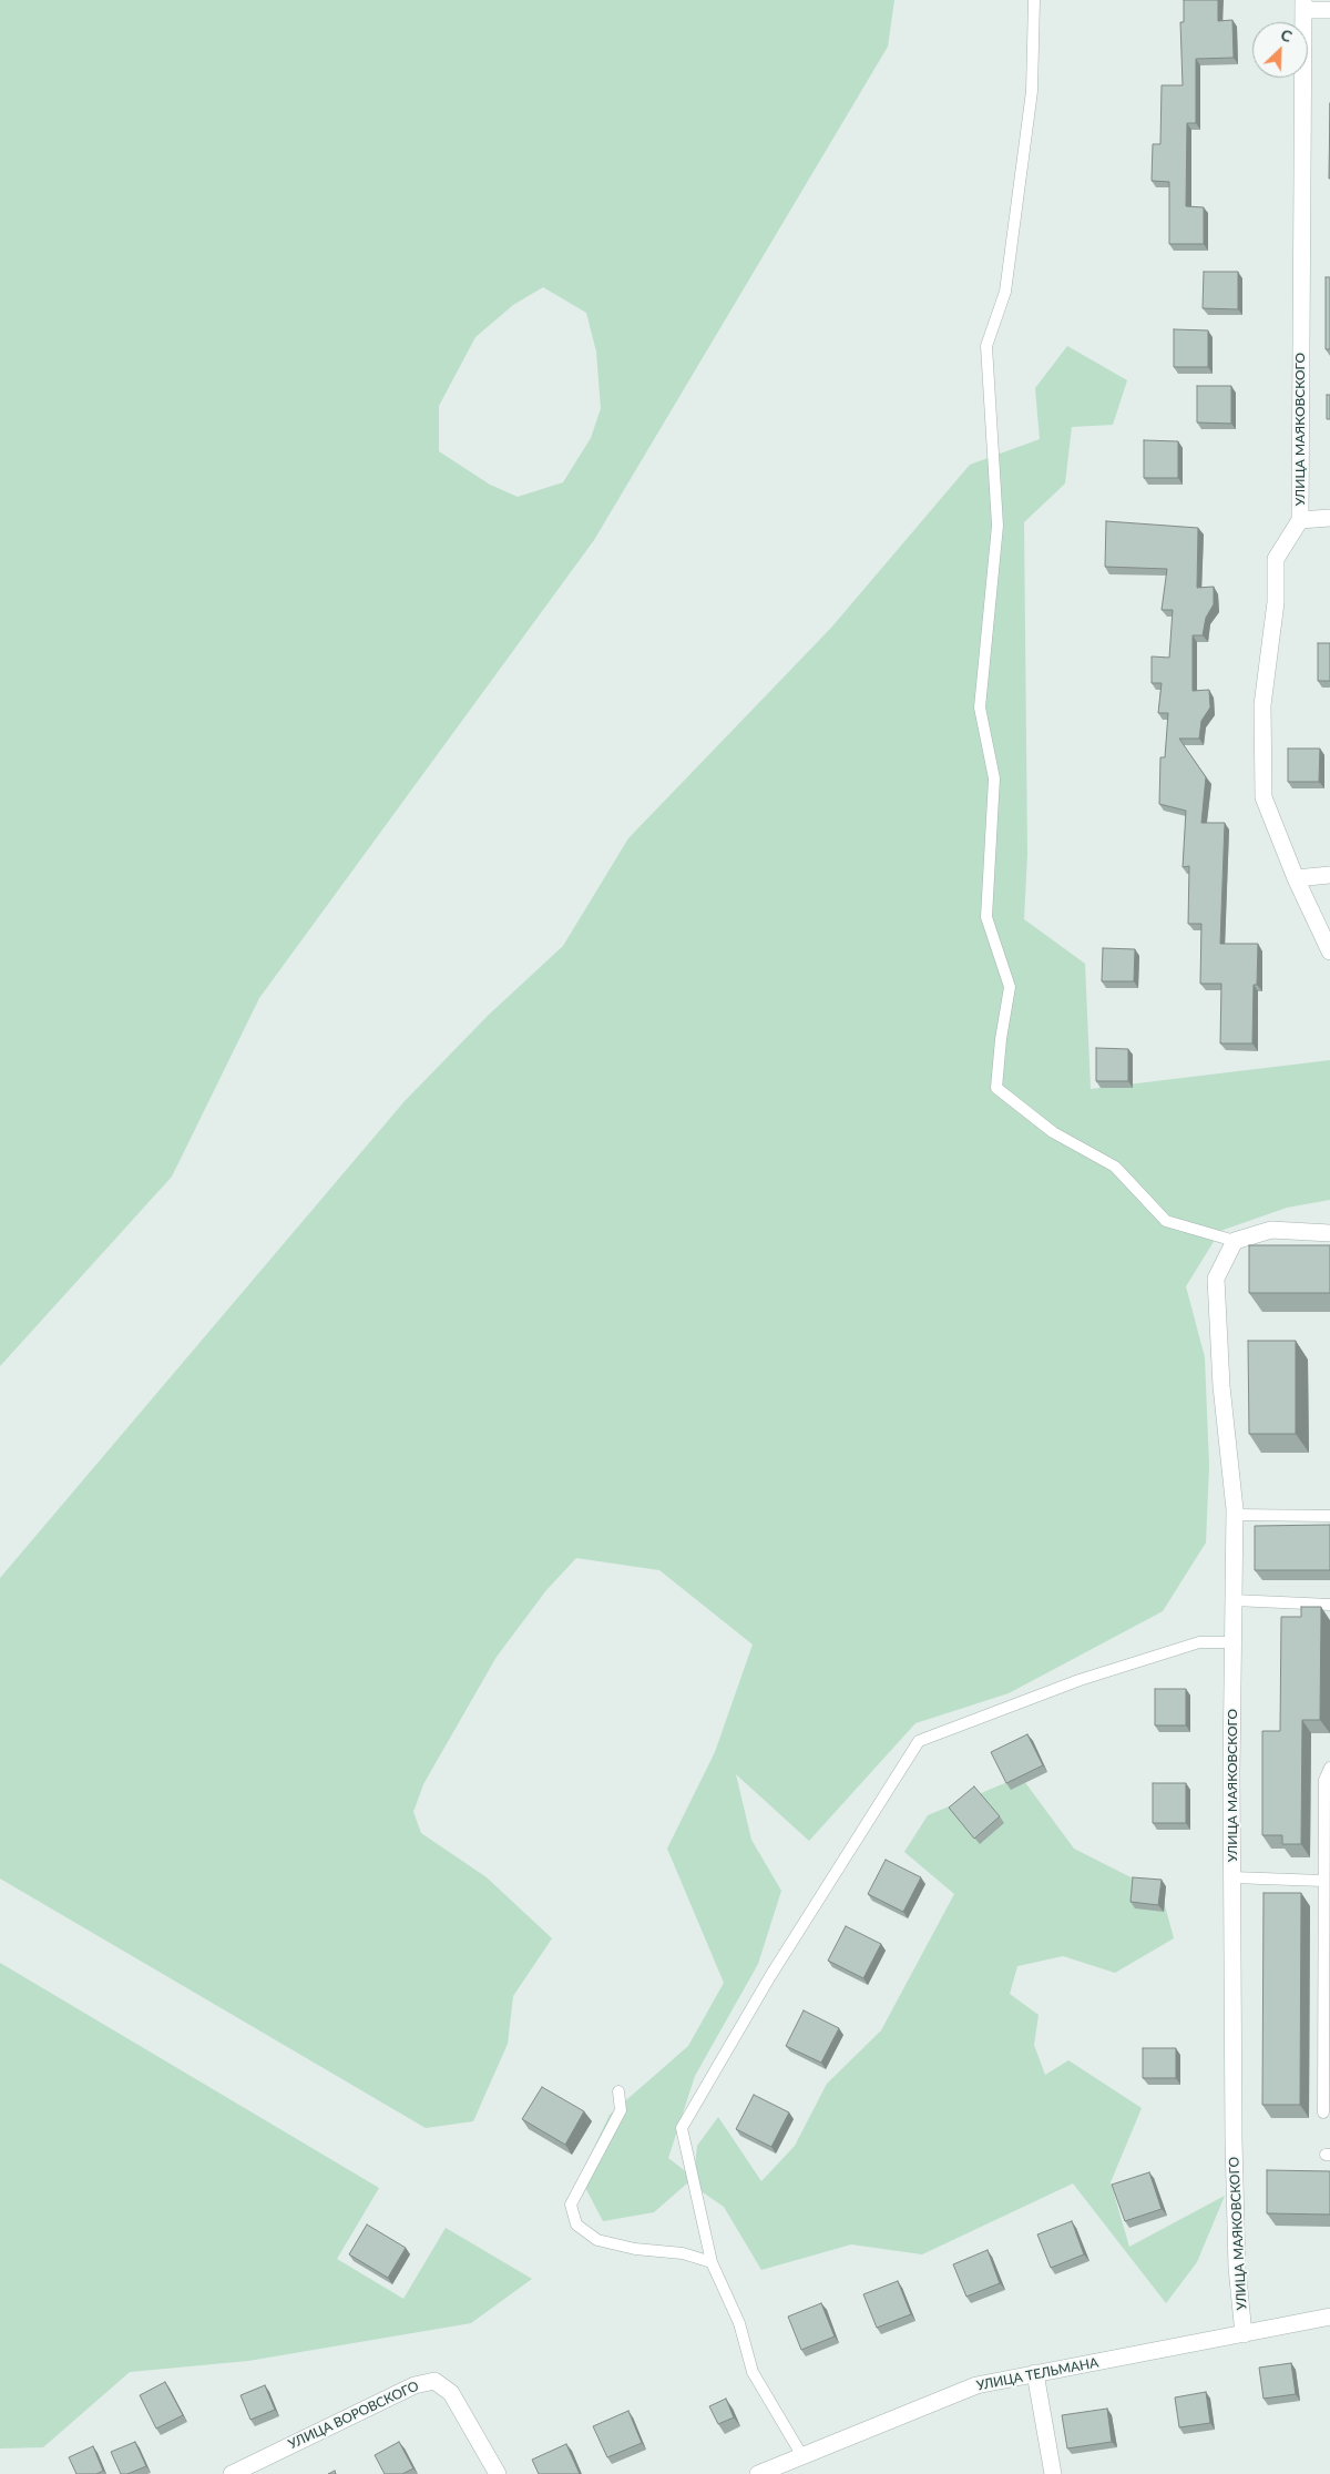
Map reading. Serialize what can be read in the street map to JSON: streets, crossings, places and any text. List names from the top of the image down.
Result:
{
  "streets": {
    "street": ["УЛИЦА МАЯКОВСКОГО", "УЛИЦА ТЕЛЬМАНА", "УЛИЦА ВОРОВСКОГО"]
  },
  "crossings": [
    ["УЛИЦА МАЯКОВСКОГО", "УЛИЦА ТЕЛЬМАНА"]
  ],
  "north": "top right"
}
